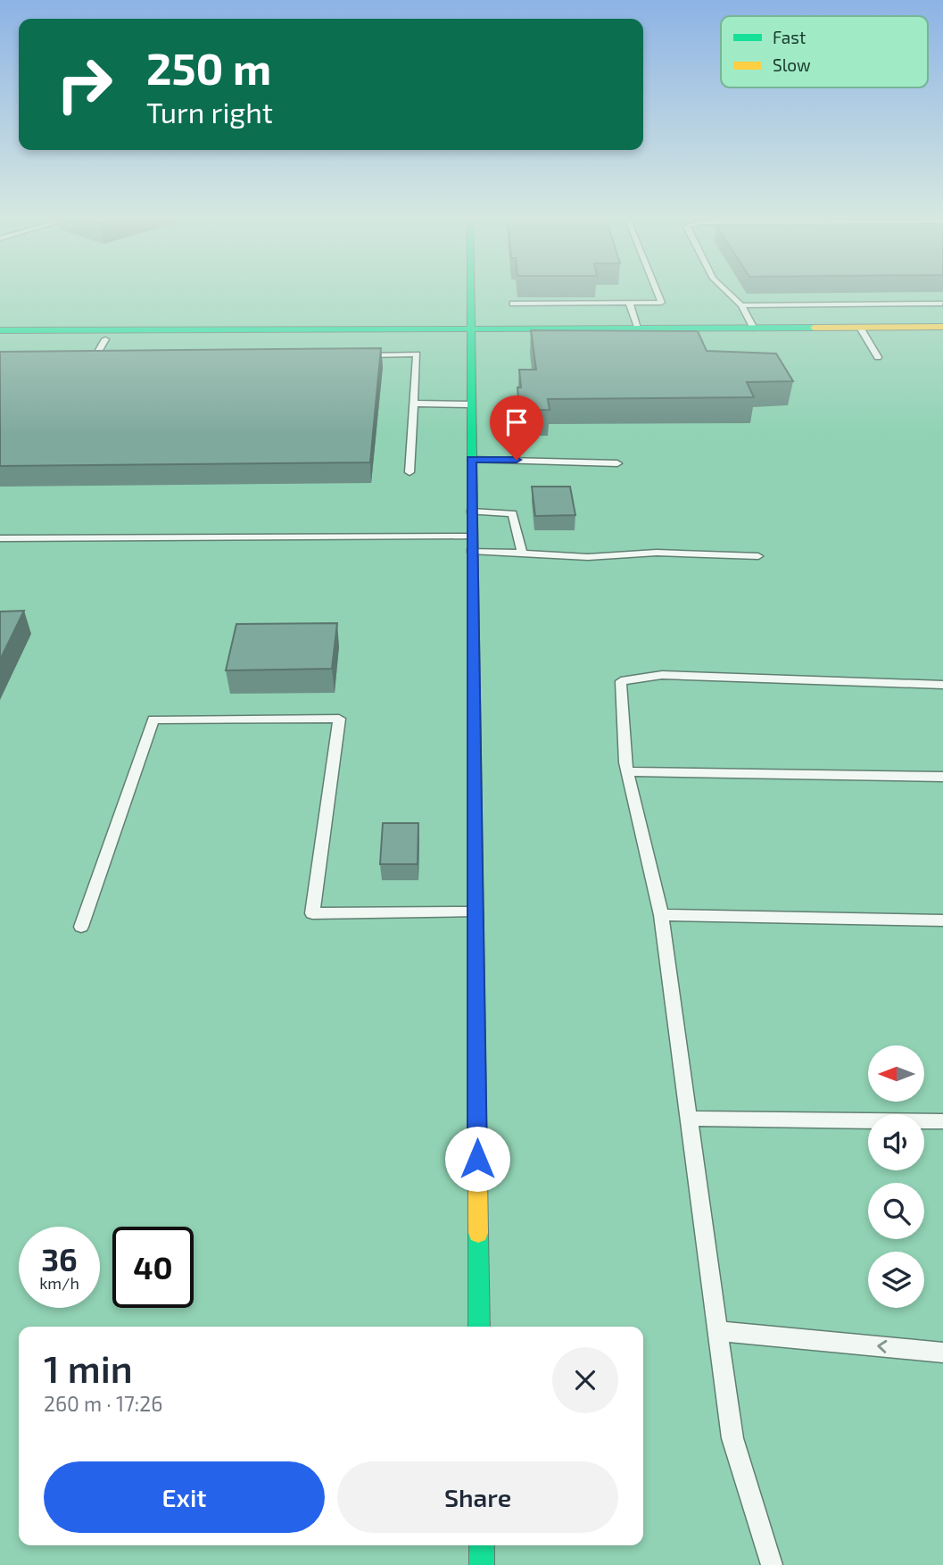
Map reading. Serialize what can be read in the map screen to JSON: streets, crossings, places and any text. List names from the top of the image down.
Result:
{
  "legend": ["Fast", "Slow"],
  "north": "left",
  "page": {
    "turn": ["250 m", "Turn right"],
    "speed": "36 km/h",
    "limit": "40",
    "heading": ["1 min", "260 m · 17:26"],
    "buttons": ["Exit", "Share"]
  }
}
